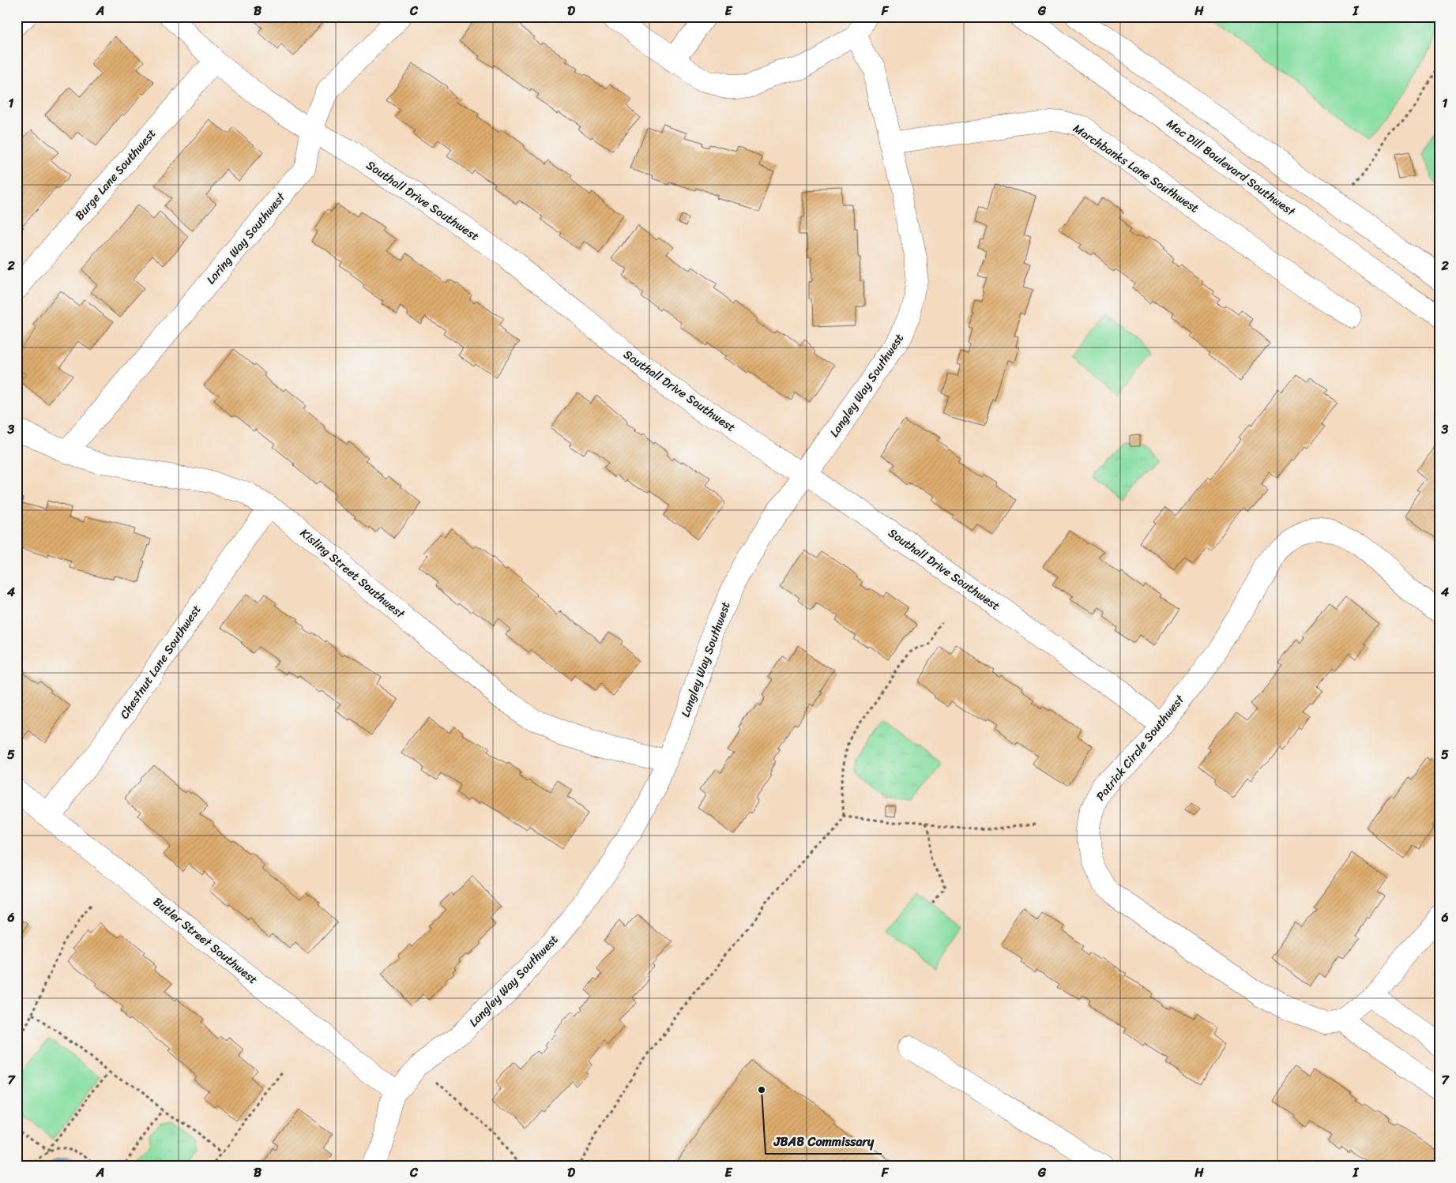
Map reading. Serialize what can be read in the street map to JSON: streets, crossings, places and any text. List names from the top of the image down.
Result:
{
  "streets": {
    "street": [
      "Mac Dill Boulevard Southwest",
      "Marchbanks Lane Southwest",
      "Burge Lane Southwest",
      "Southall Drive Southwest",
      "Loring Way Southwest",
      "Langley Way Southwest",
      "Kisling Street Southwest",
      "Chestnut Lane Southwest",
      "Patrick Circle Southwest",
      "Butler Street Southwest"
    ]
  },
  "crossings": [
    ["Marchbanks Lane Southwest", "Langley Way Southwest"],
    ["Burge Lane Southwest", "Southall Drive Southwest"],
    ["Southall Drive Southwest", "Loring Way Southwest"],
    ["Southall Drive Southwest", "Langley Way Southwest"],
    ["Southall Drive Southwest", "Patrick Circle Southwest"],
    ["Loring Way Southwest", "Kisling Street Southwest"],
    ["Langley Way Southwest", "Kisling Street Southwest"],
    ["Langley Way Southwest", "Butler Street Southwest"],
    ["Kisling Street Southwest", "Chestnut Lane Southwest"],
    ["Chestnut Lane Southwest", "Butler Street Southwest"]
  ],
  "places": ["JBAB Commissary"],
  "grid": {
    "columns": [
      "A",
      "B",
      "C",
      "D",
      "E",
      "F",
      "G",
      "H",
      "I"
    ],
    "rows": [
      "1",
      "2",
      "3",
      "4",
      "5",
      "6",
      "7"
    ]
  }
}
